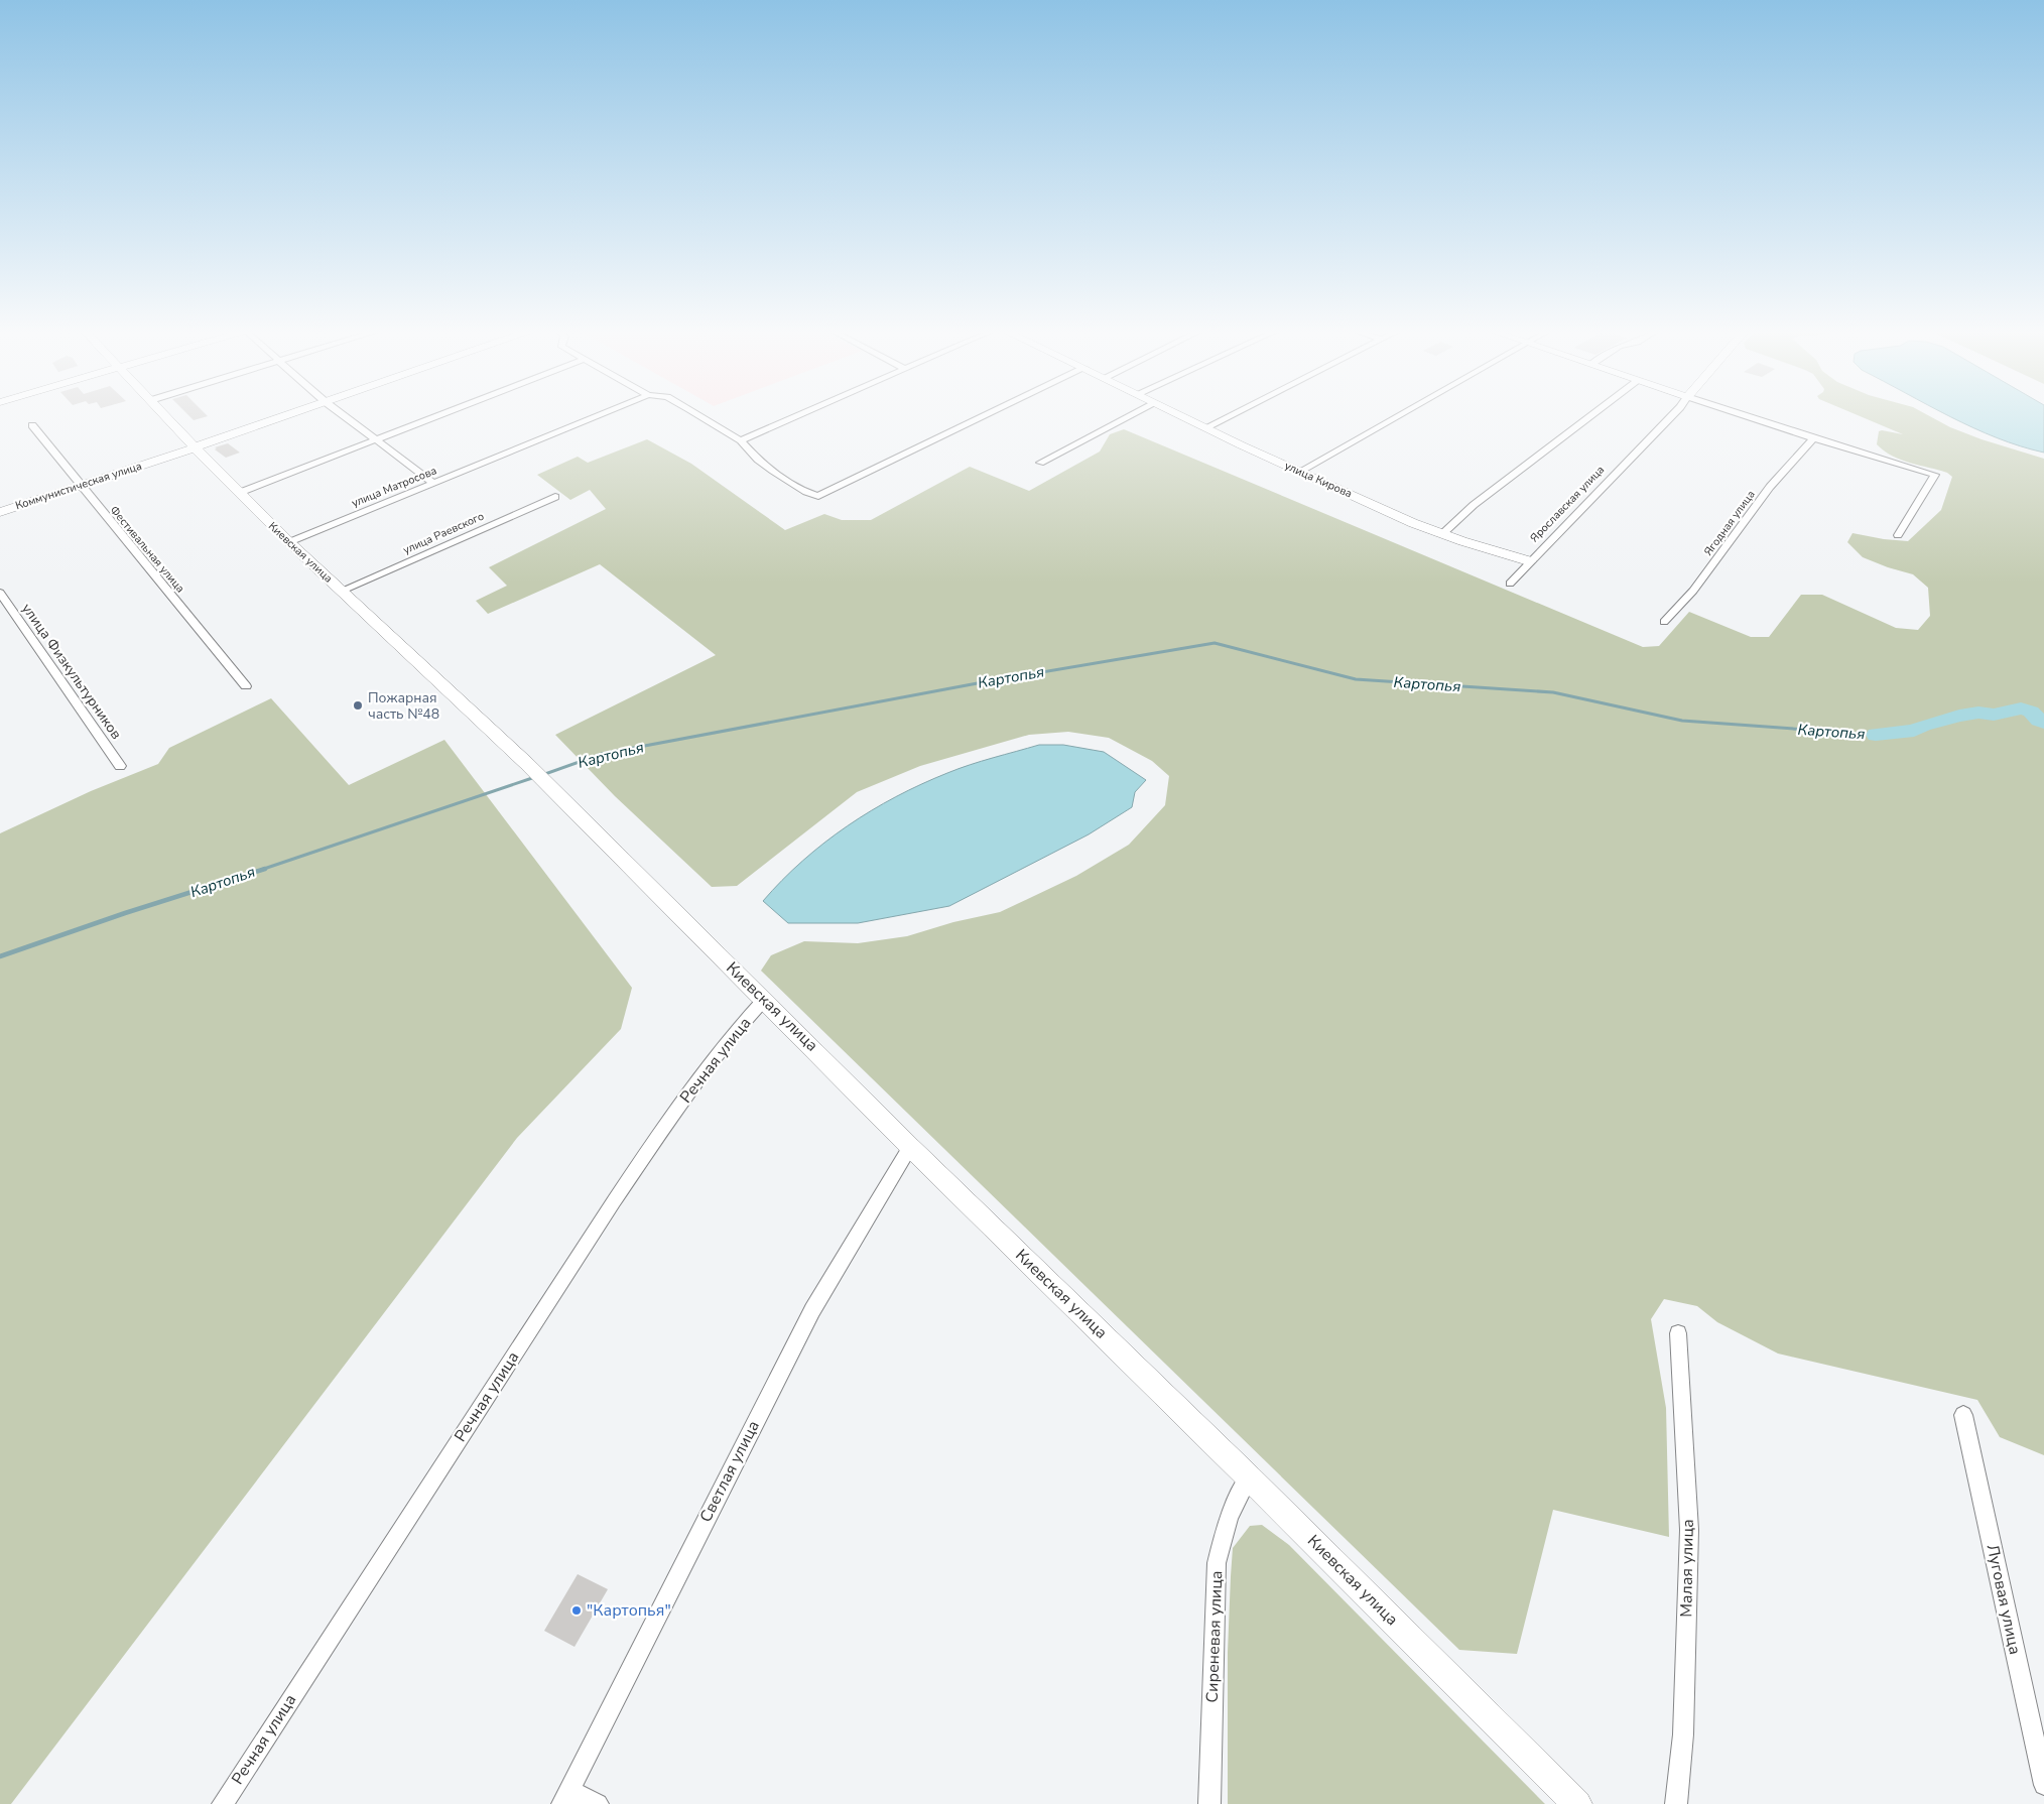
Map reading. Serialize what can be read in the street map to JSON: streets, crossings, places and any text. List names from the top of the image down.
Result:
{
  "streets": {
    "main road": ["улица Кирова", "Коммунистическая улица", "Киевская улица"],
    "street": [
      "улица Матросова",
      "Ярославская улица",
      "Ягодная улица",
      "улица Раевского",
      "Фестивальная улица",
      "улица Физкультурников",
      "Речная улица",
      "Светлая улица",
      "Малая улица",
      "Луговая улица",
      "Сиреневая улица"
    ]
  },
  "crossings": [
    ["улица Кирова", "Ярославская улица"],
    ["Коммунистическая улица", "Фестивальная улица"],
    ["Коммунистическая улица", "Киевская улица"],
    ["улица Матросова", "Киевская улица"],
    ["улица Раевского", "Киевская улица"],
    ["Киевская улица", "Речная улица"],
    ["Киевская улица", "Светлая улица"],
    ["Киевская улица", "Сиреневая улица"]
  ],
  "water": ["Картопья"],
  "places": ["Пожарная часть №48", "\"Картопья\""]
}
